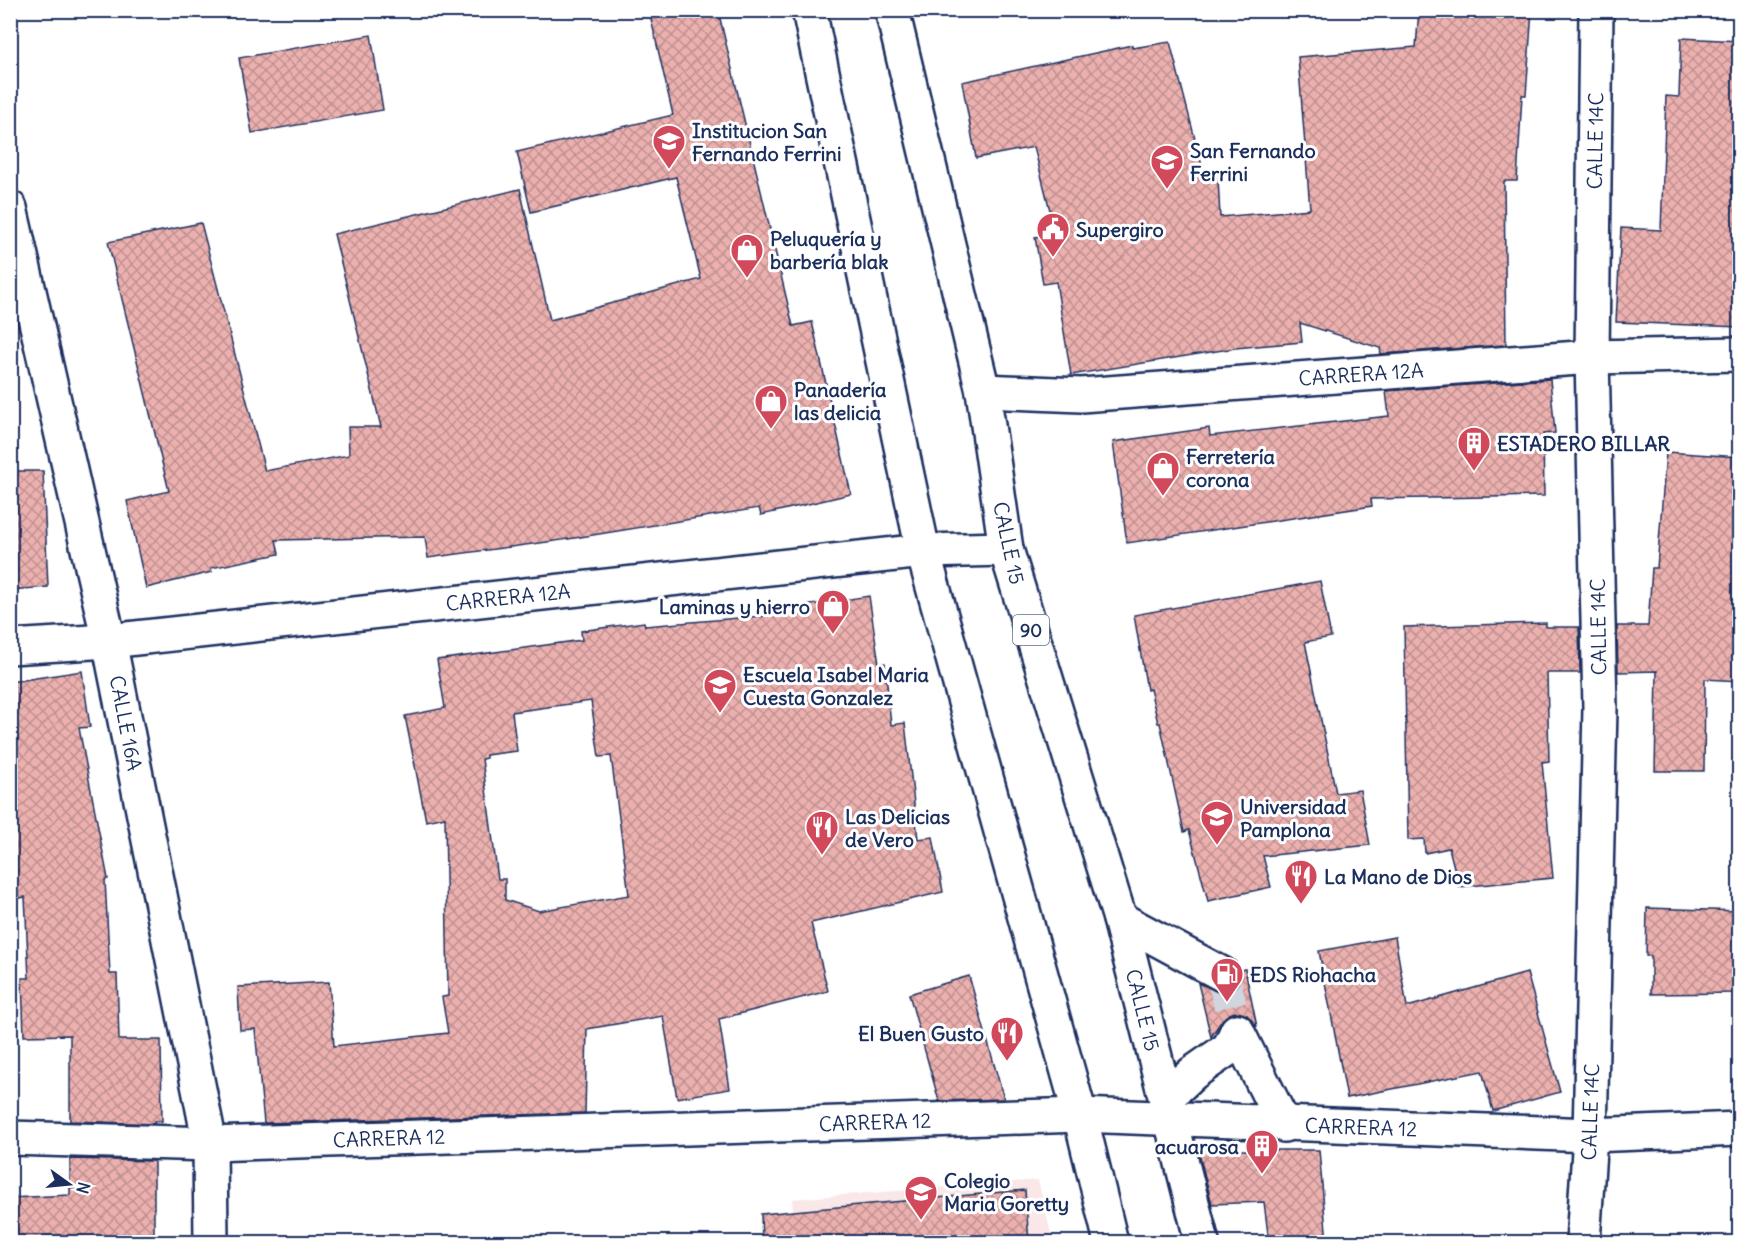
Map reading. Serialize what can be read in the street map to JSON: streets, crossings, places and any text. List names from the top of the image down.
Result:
{
  "streets": {
    "main road": [
      "CALLE 14C",
      "CARRERA 12A",
      "CALLE 15",
      "90",
      "CALLE 16A",
      "CARRERA 12"
    ]
  },
  "crossings": [
    ["CALLE 14C", "CARRERA 12A"],
    ["CALLE 14C", "CARRERA 12"],
    ["CARRERA 12A", "CALLE 15"],
    ["CARRERA 12A", "CALLE 16A"],
    ["CALLE 15", "CARRERA 12"],
    ["CALLE 16A", "CARRERA 12"]
  ],
  "places": {
    "school or university": [
      "Institucion San Fernando Ferrini",
      "San Fernando Ferrini",
      "Escuela Isabel Maria Cuesta Gonzalez",
      "Universidad Pamplona",
      "Colegio Maria Goretty"
    ],
    "public building": ["Supergiro"],
    "shop": [
      "Peluquería y barbería blak",
      "Panadería las delicia",
      "Ferretería corona",
      "Laminas y hierro"
    ],
    "building": ["ESTADERO BILLAR", "acuarosa"],
    "restaurant": ["Las Delicias de Vero", "La Mano de Dios", "El Buen Gusto"],
    "fuel station": ["EDS Riohacha"]
  },
  "north": "right"
}
